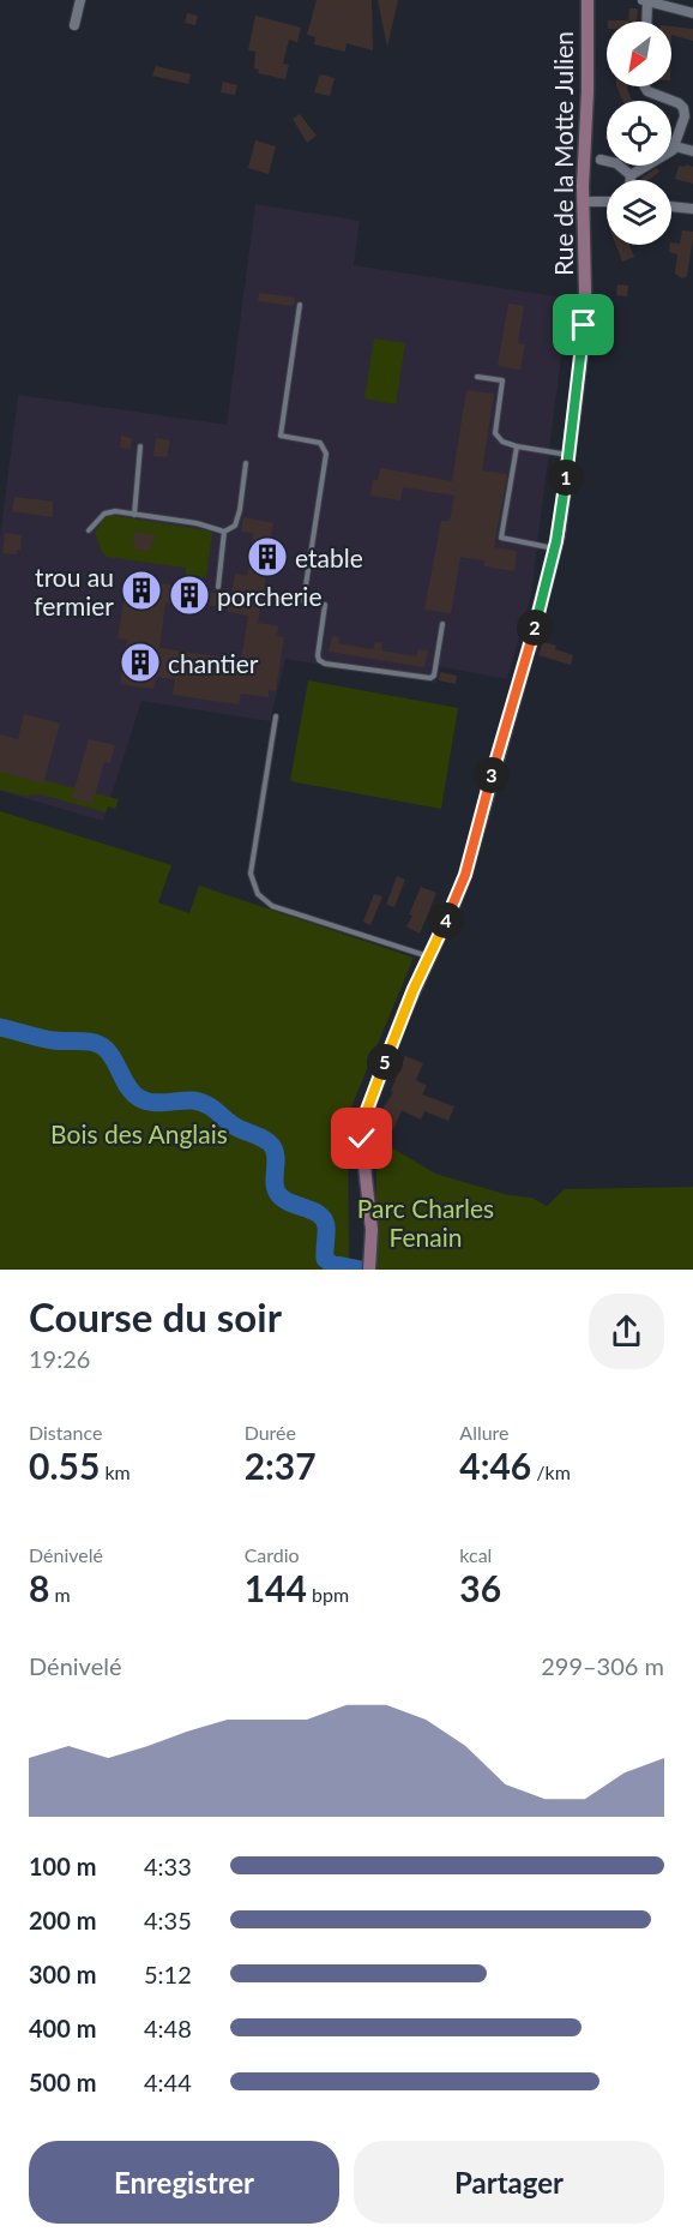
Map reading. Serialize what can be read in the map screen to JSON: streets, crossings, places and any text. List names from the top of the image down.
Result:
{
  "streets": {
    "street": ["Rue de la Motte Julien"]
  },
  "parks": ["Bois des Anglais", "Parc Charles Fenain"],
  "places": {
    "building": [
      "etable",
      "trou au fermier",
      "porcherie",
      "chantier"
    ]
  },
  "north": "bottom left",
  "page": {
    "pins": [
      "1",
      "2",
      "3",
      "4",
      "5"
    ],
    "heading": ["Course du soir", "19:26"],
    "stats": [
      ["Distance", "0.55 km"],
      ["Durée", "2:37"],
      ["Allure", "4:46 /km"],
      ["Dénivelé", "8 m"],
      ["Cardio", "144 bpm"],
      ["kcal", "36"]
    ],
    "chart": ["Dénivelé", "299–306 m"],
    "list": [
      {
        "name": "100 m",
        "note": "4:33"
      },
      {
        "name": "200 m",
        "note": "4:35"
      },
      {
        "name": "300 m",
        "note": "5:12"
      },
      {
        "name": "400 m",
        "note": "4:48"
      },
      {
        "name": "500 m",
        "note": "4:44"
      }
    ],
    "buttons": ["Enregistrer", "Partager"]
  }
}
